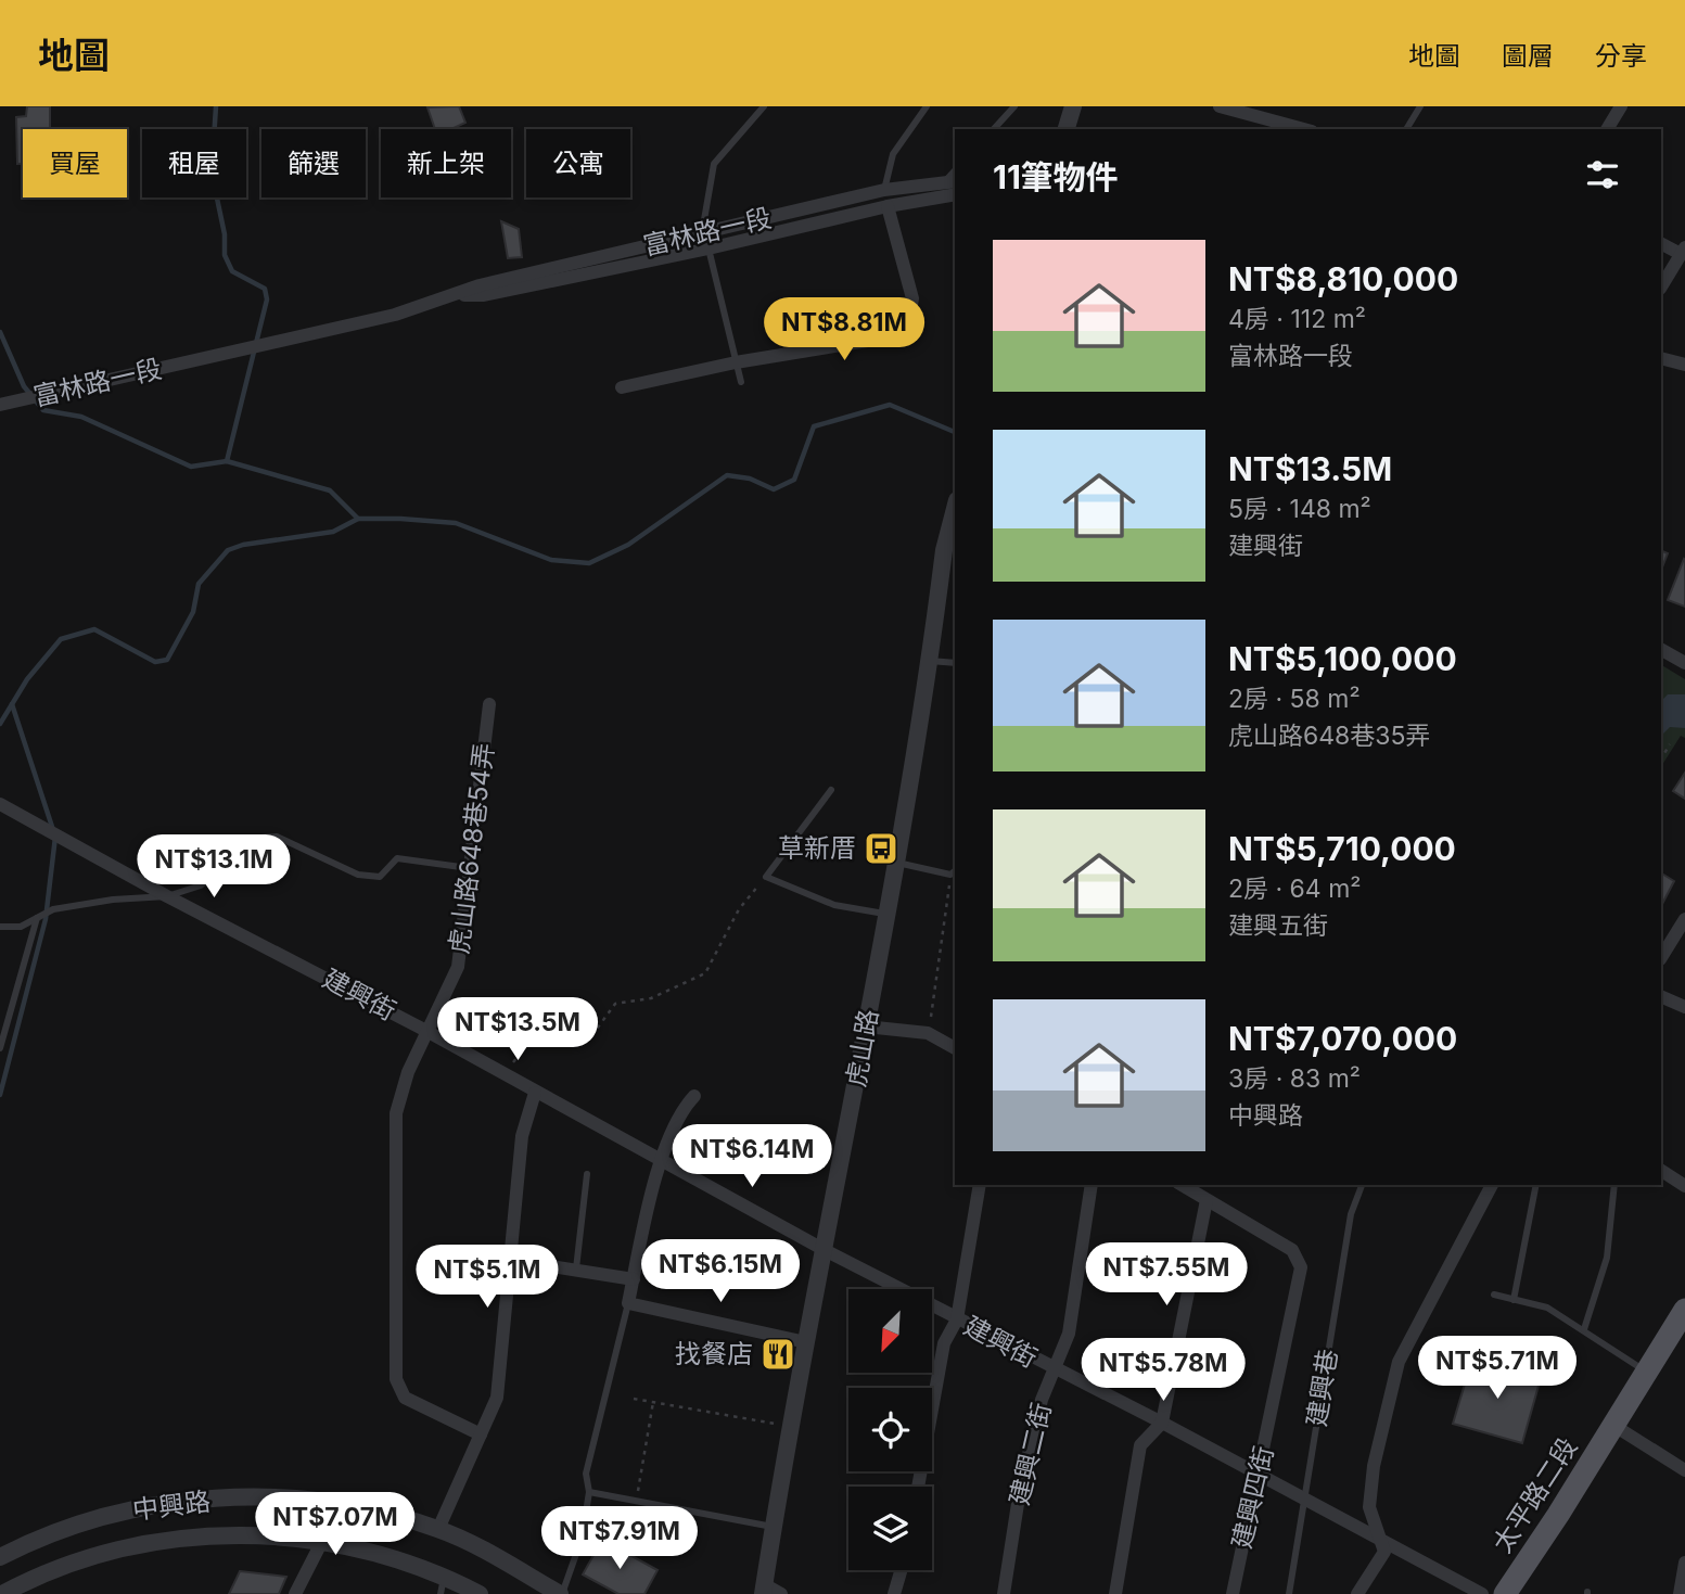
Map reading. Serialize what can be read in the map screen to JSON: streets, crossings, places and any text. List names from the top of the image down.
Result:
{
  "streets": {
    "main road": ["太平路二段"],
    "street": [
      "富林路一段",
      "虎山路648巷54弄",
      "建興街",
      "虎山路",
      "建興二街",
      "建興四街",
      "中興路"
    ],
    "lane": ["建興巷"]
  },
  "crossings": [
    ["虎山路648巷54弄", "建興街"],
    ["建興街", "虎山路"],
    ["建興街", "建興巷"],
    ["建興街", "建興二街"],
    ["建興街", "建興四街"]
  ],
  "places": {
    "bus stop": ["草新厝"],
    "restaurant": ["找餐店"]
  },
  "north": "bottom left",
  "page": {
    "header": "地圖",
    "nav": ["地圖", "圖層", "分享"],
    "chip": [
      "買屋",
      "租屋",
      "篩選",
      "新上架",
      "公寓"
    ],
    "heading": "11筆物件",
    "list": [
      {
        "name": "NT$8,810,000",
        "note": "4房 · 112 m² · 富林路一段"
      },
      {
        "name": "NT$13.5M",
        "note": "5房 · 148 m² · 建興街"
      },
      {
        "name": "NT$5,100,000",
        "note": "2房 · 58 m² · 虎山路648巷35弄"
      },
      {
        "name": "NT$5,710,000",
        "note": "2房 · 64 m² · 建興五街"
      },
      {
        "name": "NT$7,070,000",
        "note": "3房 · 83 m² · 中興路"
      }
    ],
    "price": [
      "NT$8.81M",
      "NT$13.1M",
      "NT$13.5M",
      "NT$6.14M",
      "NT$6.15M",
      "NT$7.55M",
      "NT$5.1M",
      "NT$5.71M",
      "NT$5.78M",
      "NT$7.07M",
      "NT$7.91M"
    ]
  }
}
